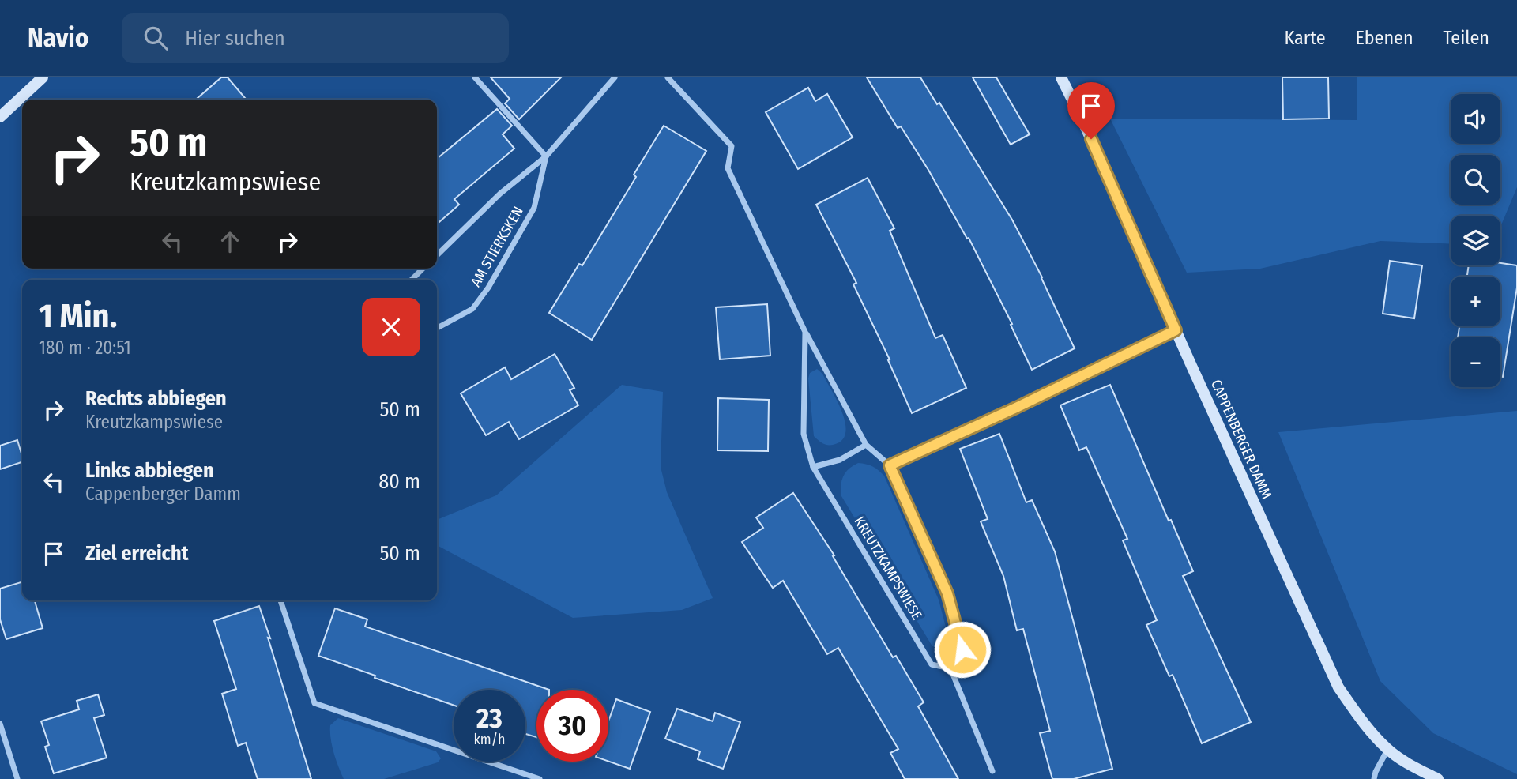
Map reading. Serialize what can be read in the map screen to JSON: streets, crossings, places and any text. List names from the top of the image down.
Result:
{
  "streets": {
    "main road": ["CAPPENBERGER DAMM"],
    "street": ["AM STIERKSKEN", "KREUTZKAMPSWIESE"]
  },
  "page": {
    "header": "Navio",
    "search": "Hier suchen",
    "nav": ["Karte", "Ebenen", "Teilen"],
    "map_buttons": ["+", "−"],
    "turn": ["50 m", "Kreutzkampswiese"],
    "heading": ["1 Min.", "180 m · 20:51"],
    "list": [
      {
        "name": "Rechts abbiegen",
        "note": "Kreutzkampswiese",
        "value": "50 m"
      },
      {
        "name": "Links abbiegen",
        "note": "Cappenberger Damm",
        "value": "80 m"
      },
      {
        "name": "Ziel erreicht",
        "value": "50 m"
      }
    ],
    "speed": "23 km/h",
    "limit": "30"
  }
}
